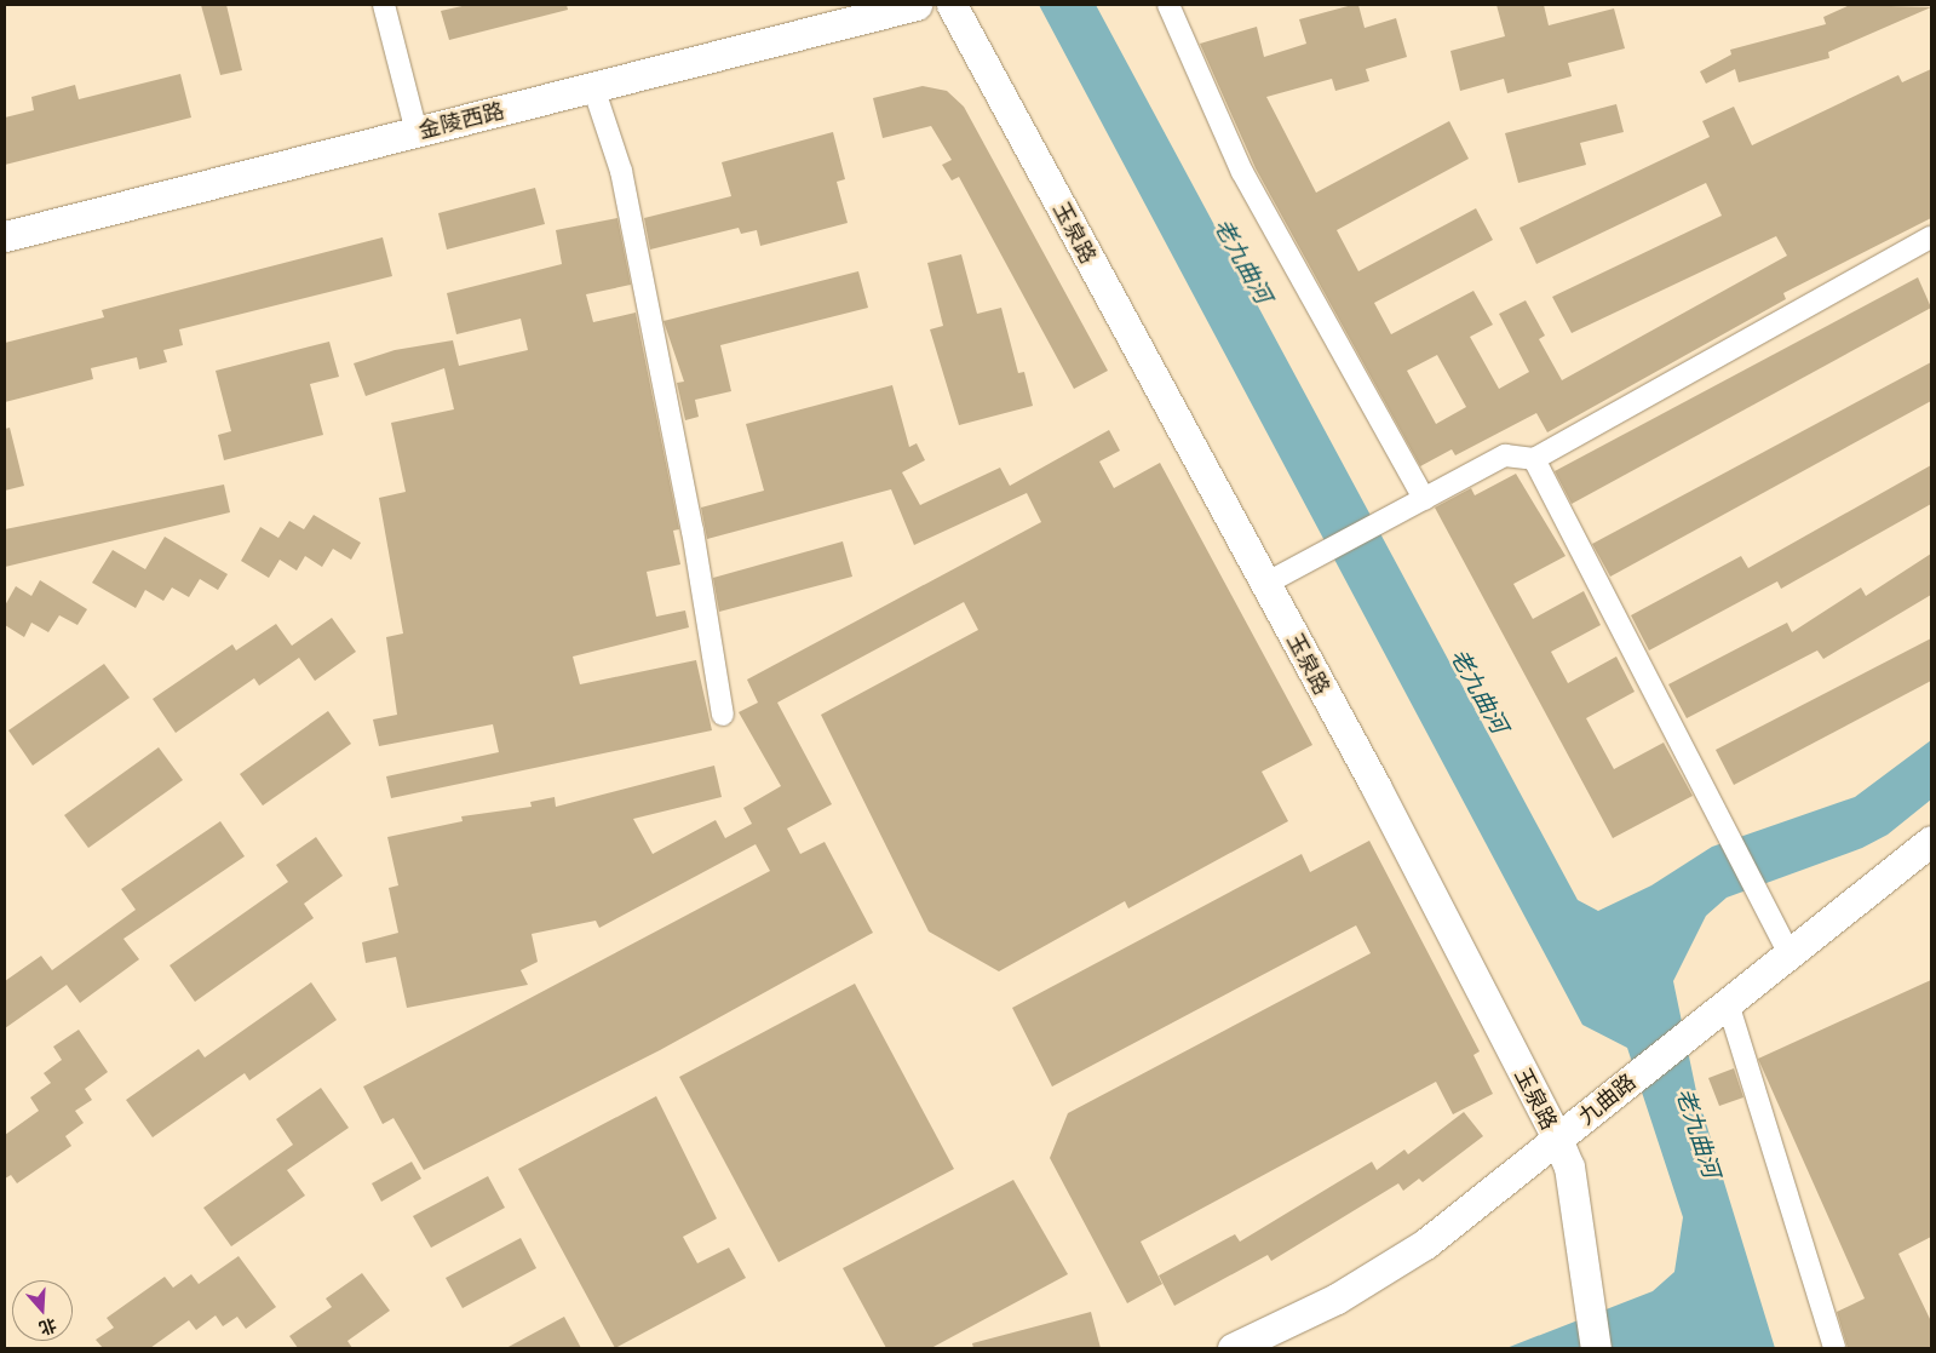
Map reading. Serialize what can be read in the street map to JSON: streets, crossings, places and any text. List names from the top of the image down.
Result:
{
  "streets": {
    "street": ["金陵西路", "玉泉路", "九曲路"]
  },
  "crossings": [
    ["玉泉路", "九曲路"]
  ],
  "water": ["老九曲河"],
  "north": "bottom"
}
